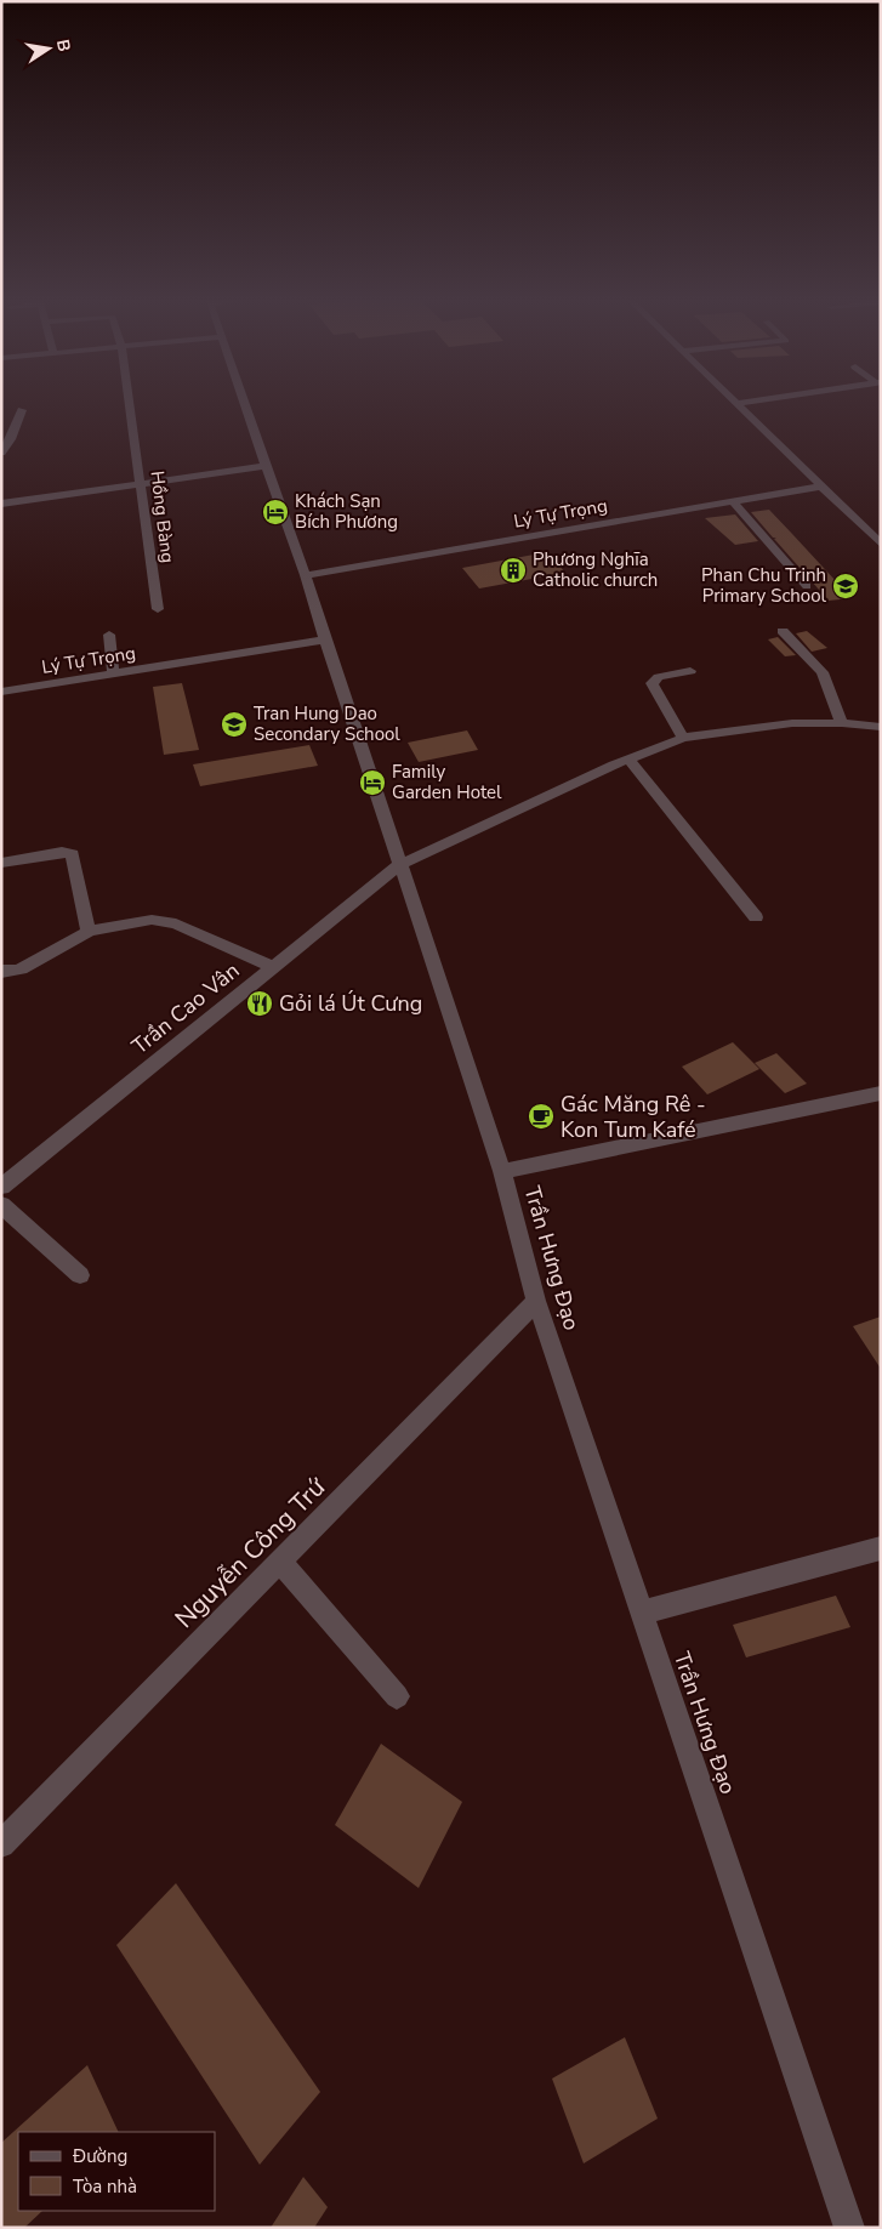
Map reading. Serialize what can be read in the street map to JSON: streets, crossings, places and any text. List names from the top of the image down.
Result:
{
  "streets": {
    "street": [
      "Lý Tự Trọng",
      "Hồng Bàng",
      "Trần Cao Vân",
      "Trần Hưng Đạo",
      "Nguyễn Công Trứ"
    ]
  },
  "crossings": [
    ["Lý Tự Trọng", "Trần Hưng Đạo"],
    ["Trần Cao Vân", "Trần Hưng Đạo"],
    ["Trần Hưng Đạo", "Nguyễn Công Trứ"]
  ],
  "places": {
    "hotel": ["Khách Sạn Bích Phương", "Family Garden Hotel"],
    "building": ["Phương Nghĩa Catholic church"],
    "school or university": ["Phan Chu Trinh Primary School", "Tran Hung Dao Secondary School"],
    "restaurant": ["Gỏi lá Út Cưng"],
    "cafe": ["Gác Măng Rê - Kon Tum Kafé"]
  },
  "legend": ["Đường", "Tòa nhà"],
  "north": "right"
}
